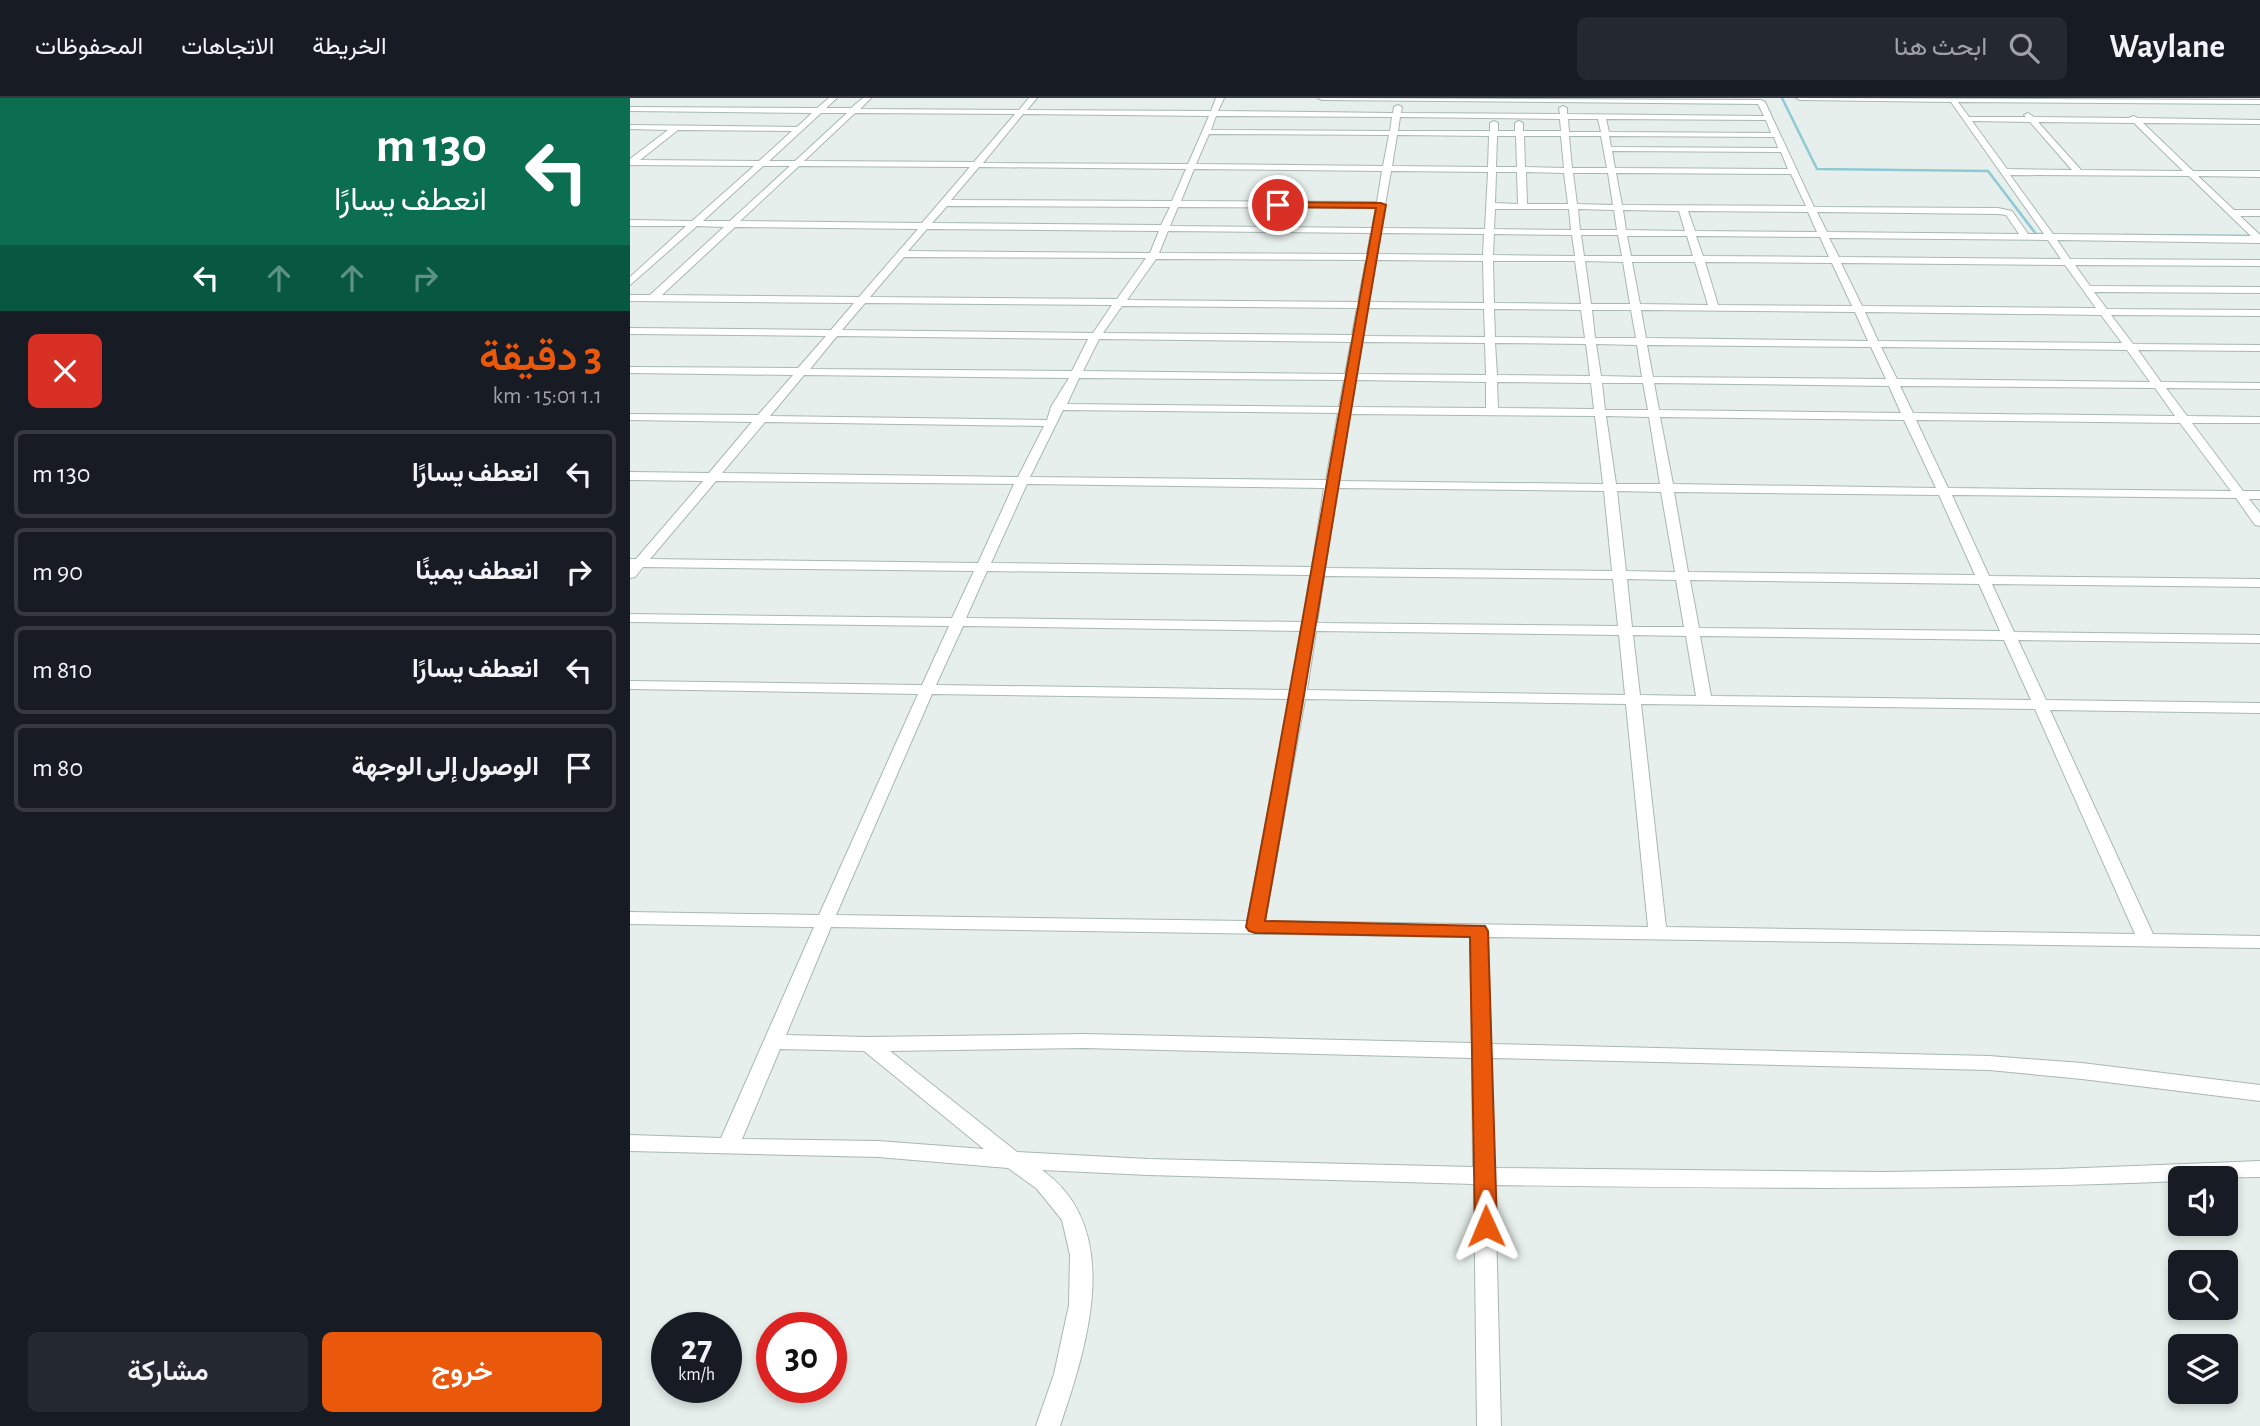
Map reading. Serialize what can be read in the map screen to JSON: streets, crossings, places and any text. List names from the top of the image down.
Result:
{
  "page": {
    "header": "Waylane",
    "search": "ابحث هنا",
    "nav": ["الخريطة", "الاتجاهات", "المحفوظات"],
    "turn": ["130 m", "انعطف يسارًا"],
    "heading": ["3 دقيقة", "1.1 km · 15:01"],
    "list": [
      {
        "name": "انعطف يسارًا",
        "value": "130 m"
      },
      {
        "name": "انعطف يمينًا",
        "value": "90 m"
      },
      {
        "name": "انعطف يسارًا",
        "value": "810 m"
      },
      {
        "name": "الوصول إلى الوجهة",
        "value": "80 m"
      }
    ],
    "speed": "27 km/h",
    "limit": "30",
    "buttons": ["خروج", "مشاركة"]
  }
}
